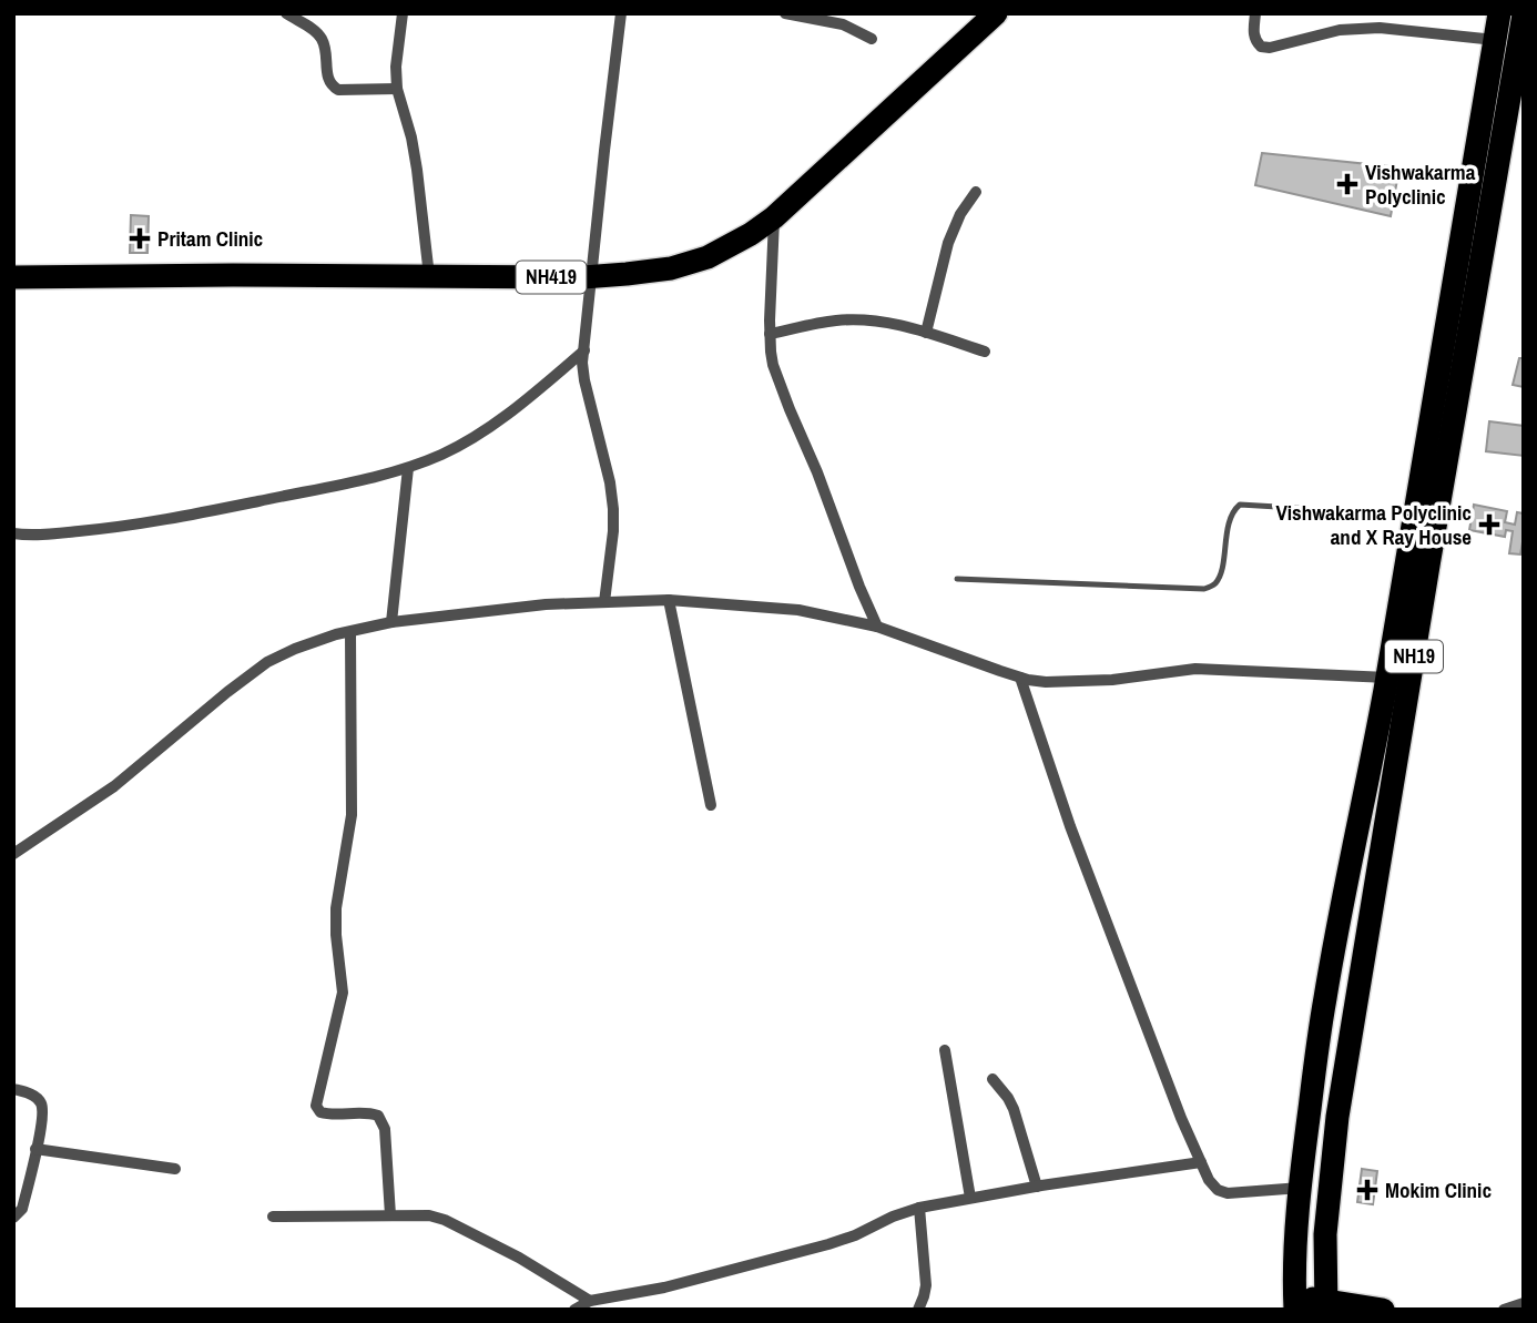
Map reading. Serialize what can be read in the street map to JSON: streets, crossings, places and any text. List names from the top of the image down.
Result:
{
  "streets": {
    "highway": ["NH419", "NH19"]
  },
  "places": {
    "health": [
      "Vishwakarma Polyclinic",
      "Pritam Clinic",
      "Vishwakarma Polyclinic and X Ray House",
      "Mokim Clinic"
    ]
  }
}
